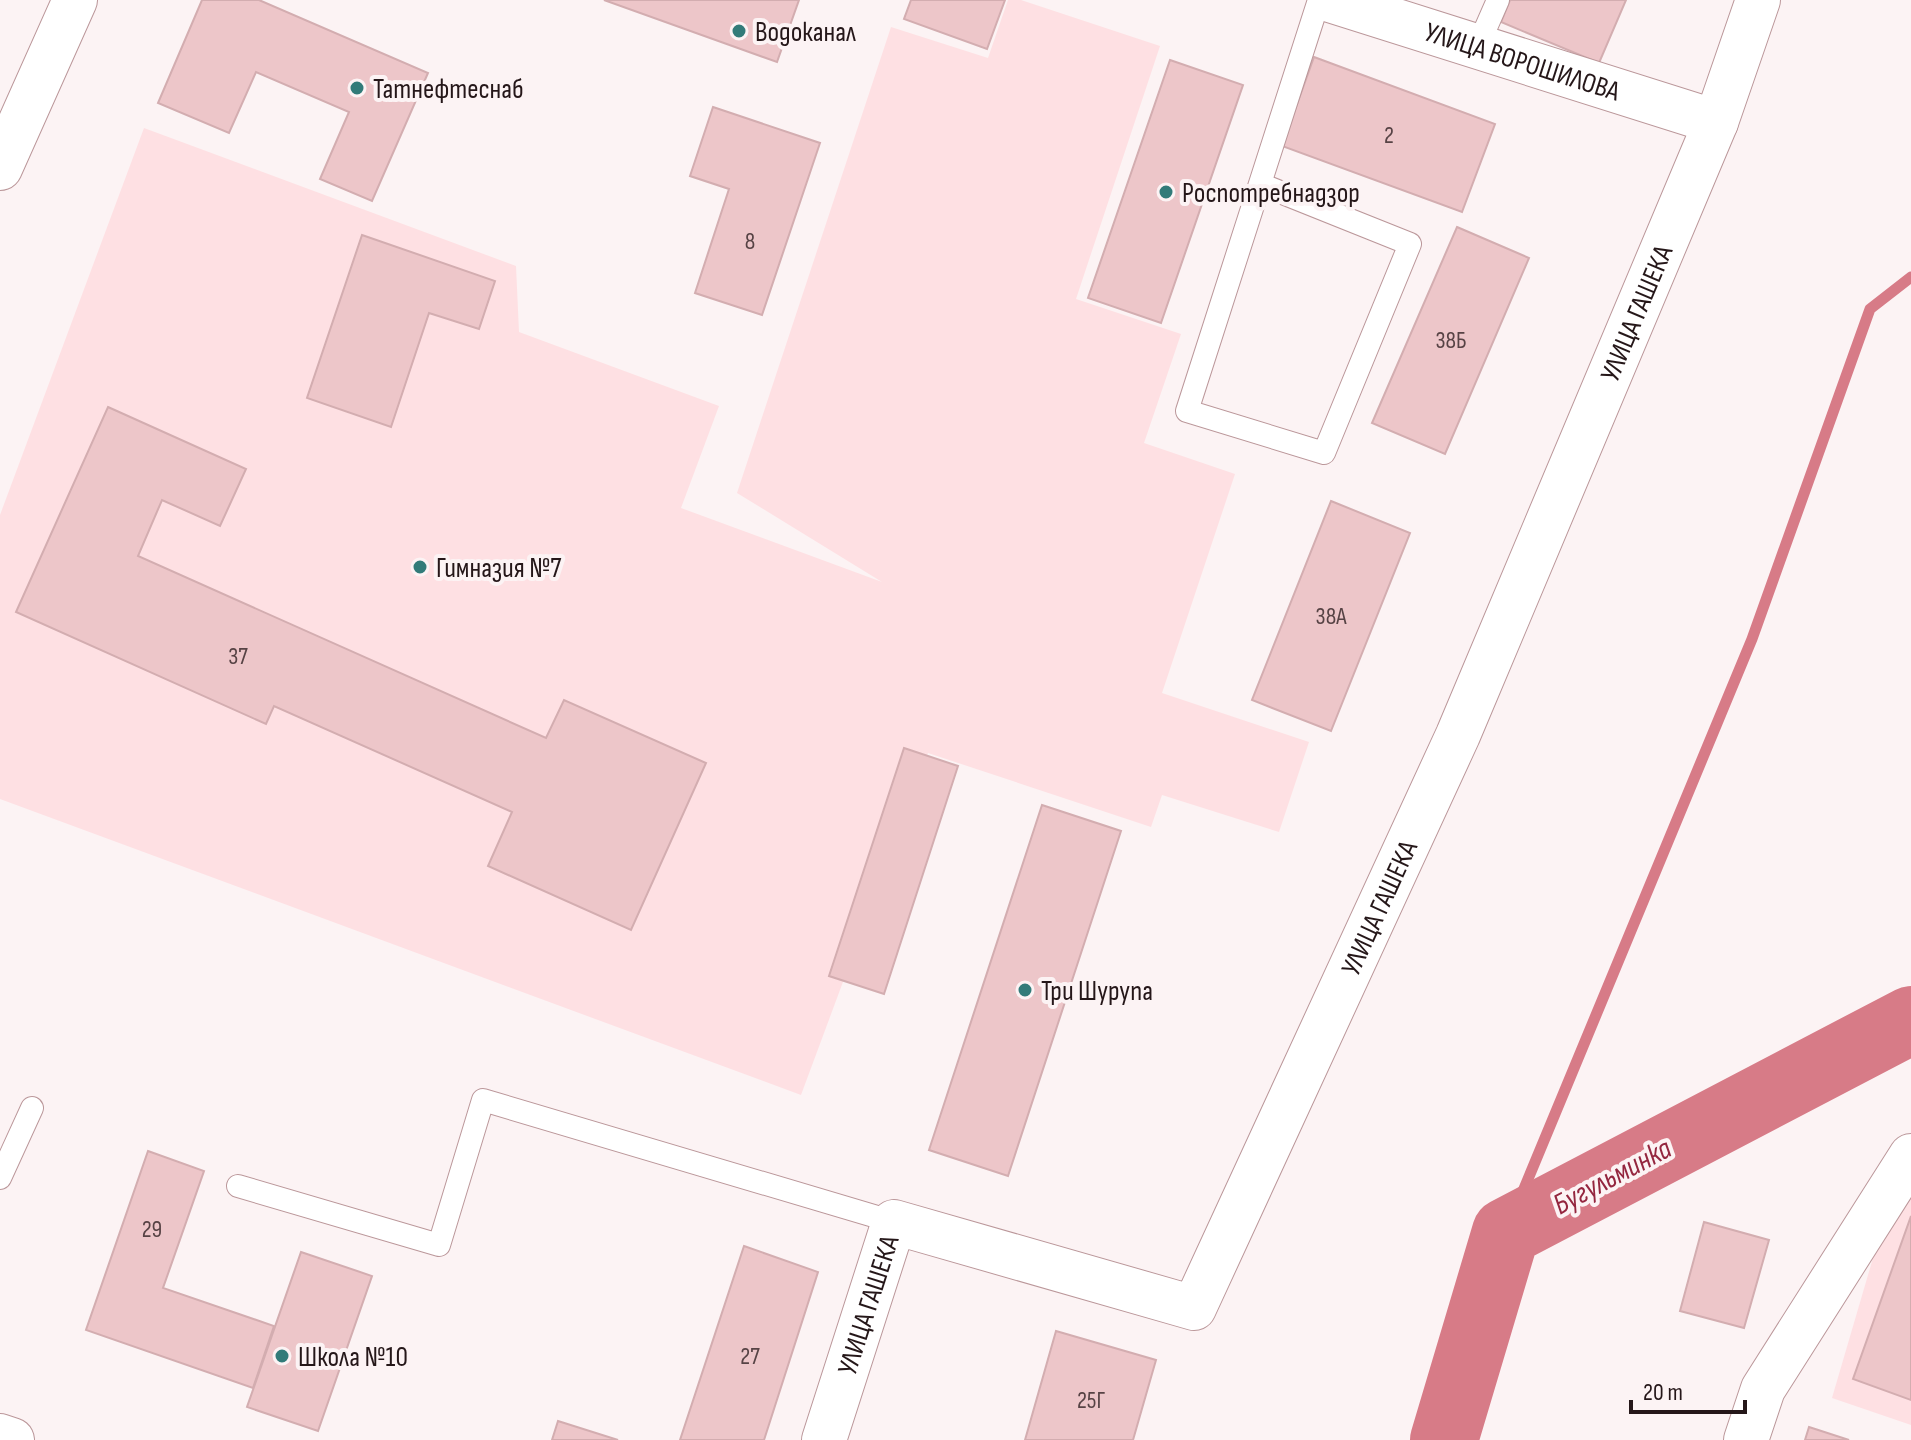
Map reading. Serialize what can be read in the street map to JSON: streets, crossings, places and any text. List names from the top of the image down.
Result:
{
  "streets": {
    "street": ["УЛИЦА ВОРОШИЛОВА", "УЛИЦА ГАШЕКА"]
  },
  "crossings": [
    ["УЛИЦА ВОРОШИЛОВА", "УЛИЦА ГАШЕКА"]
  ],
  "water": ["Бугульминка"],
  "places": [
    "Водоканал",
    "Татнефтеснаб",
    "Роспотребнадзор",
    "Гимназия №7",
    "Три Шурупа",
    "Школа №10"
  ],
  "house_numbers": [
    "2",
    "8",
    "38Б",
    "38А",
    "37",
    "29",
    "27",
    "25Г"
  ],
  "scale_bar": "20 m"
}
